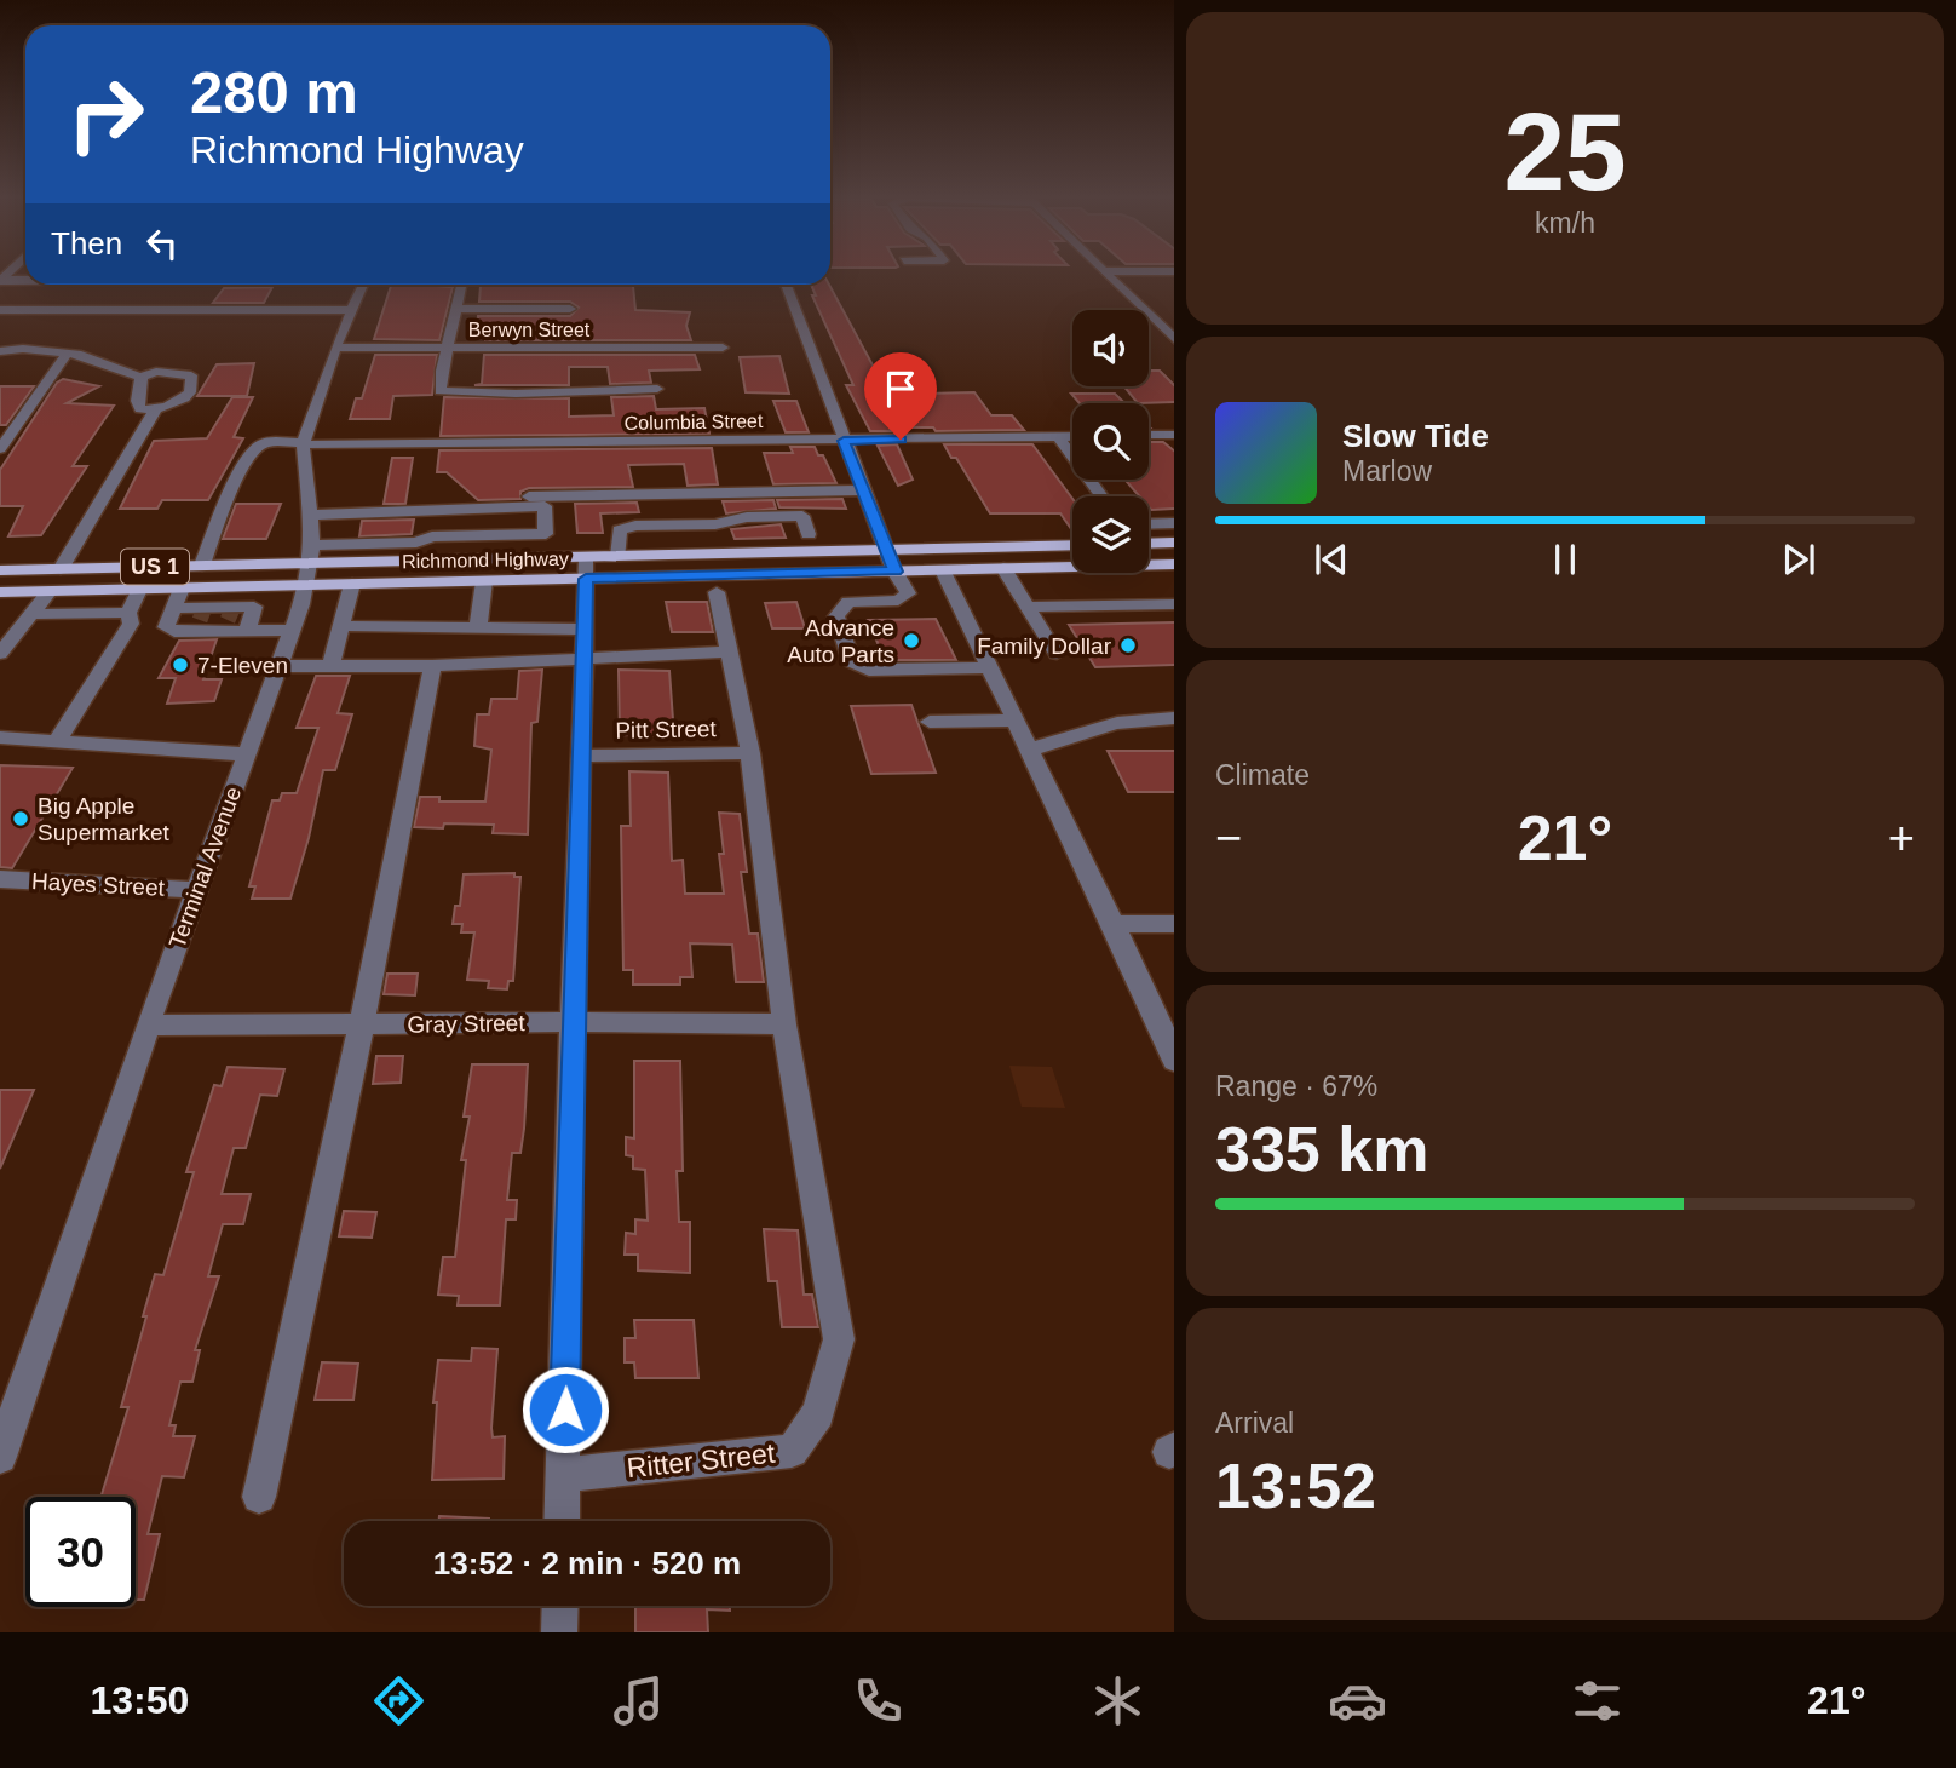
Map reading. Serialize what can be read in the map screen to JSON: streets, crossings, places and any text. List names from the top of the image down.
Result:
{
  "streets": {
    "main road": ["Richmond Highway", "US 1"],
    "street": [
      "Berwyn Street",
      "Columbia Street",
      "Pitt Street",
      "Terminal Avenue",
      "Hayes Street",
      "Gray Street",
      "Ritter Street"
    ]
  },
  "crossings": [
    ["Berwyn Street", "Terminal Avenue"],
    ["Columbia Street", "Richmond Highway"],
    ["Columbia Street", "Terminal Avenue"],
    ["Richmond Highway", "Terminal Avenue"],
    ["Pitt Street", "Ritter Street"],
    ["Terminal Avenue", "Hayes Street"],
    ["Terminal Avenue", "Gray Street"],
    ["Gray Street", "Ritter Street"]
  ],
  "places": [
    "Advance Auto Parts",
    "Family Dollar",
    "7-Eleven",
    "Big Apple Supermarket"
  ],
  "page": {
    "tile": [
      ["25", "km/h"],
      "Climate",
      ["Range · 67%", "335 km"],
      ["Arrival", "13:52"]
    ],
    "turn": ["280 m", "Richmond Highway"],
    "then": "Then",
    "song": ["Slow Tide", "Marlow"],
    "heat": ["−", "21°", "+"],
    "limit": "30",
    "trip": "13:52 · 2 min · 520 m",
    "tabs": ["13:50", "21°"]
  }
}
